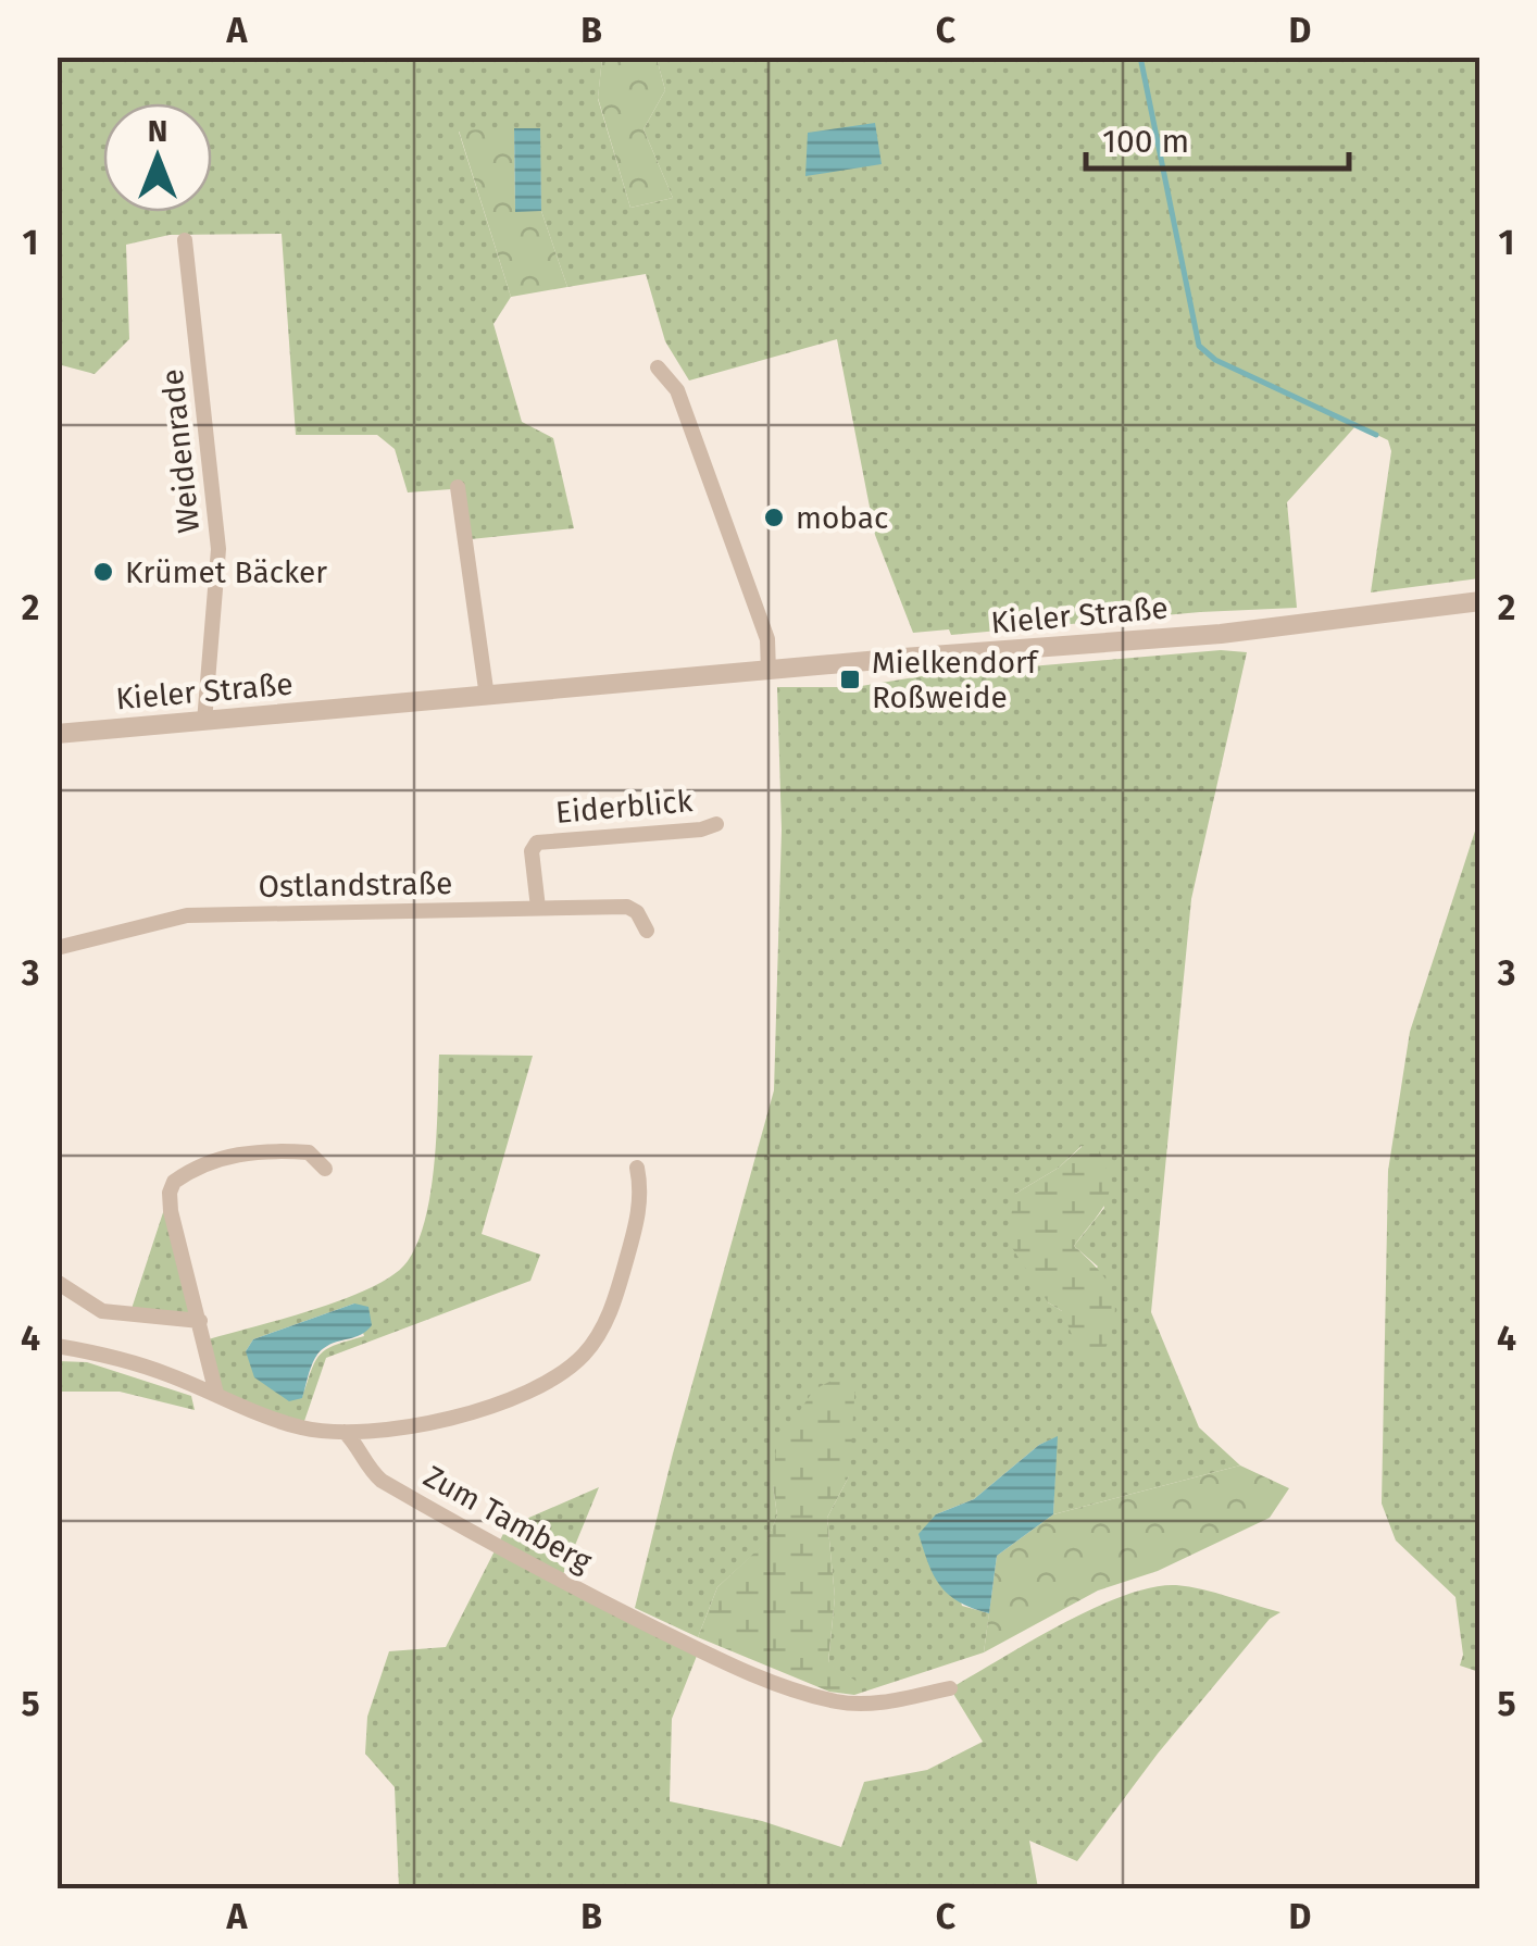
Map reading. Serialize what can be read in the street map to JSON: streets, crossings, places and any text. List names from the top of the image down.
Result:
{
  "streets": {
    "street": [
      "Weidenrade",
      "Kieler Straße",
      "Eiderblick",
      "Ostlandstraße",
      "Zum Tamberg"
    ]
  },
  "crossings": [
    ["Weidenrade", "Kieler Straße"],
    ["Eiderblick", "Ostlandstraße"]
  ],
  "places": {
    "other": ["mobac", "Krümet Bäcker"],
    "transit": ["Mielkendorf Roßweide"]
  },
  "scale_bar": "100 m",
  "north": "top",
  "grid": {
    "columns": [
      "A",
      "B",
      "C",
      "D"
    ],
    "rows": [
      "1",
      "2",
      "3",
      "4",
      "5"
    ]
  }
}
